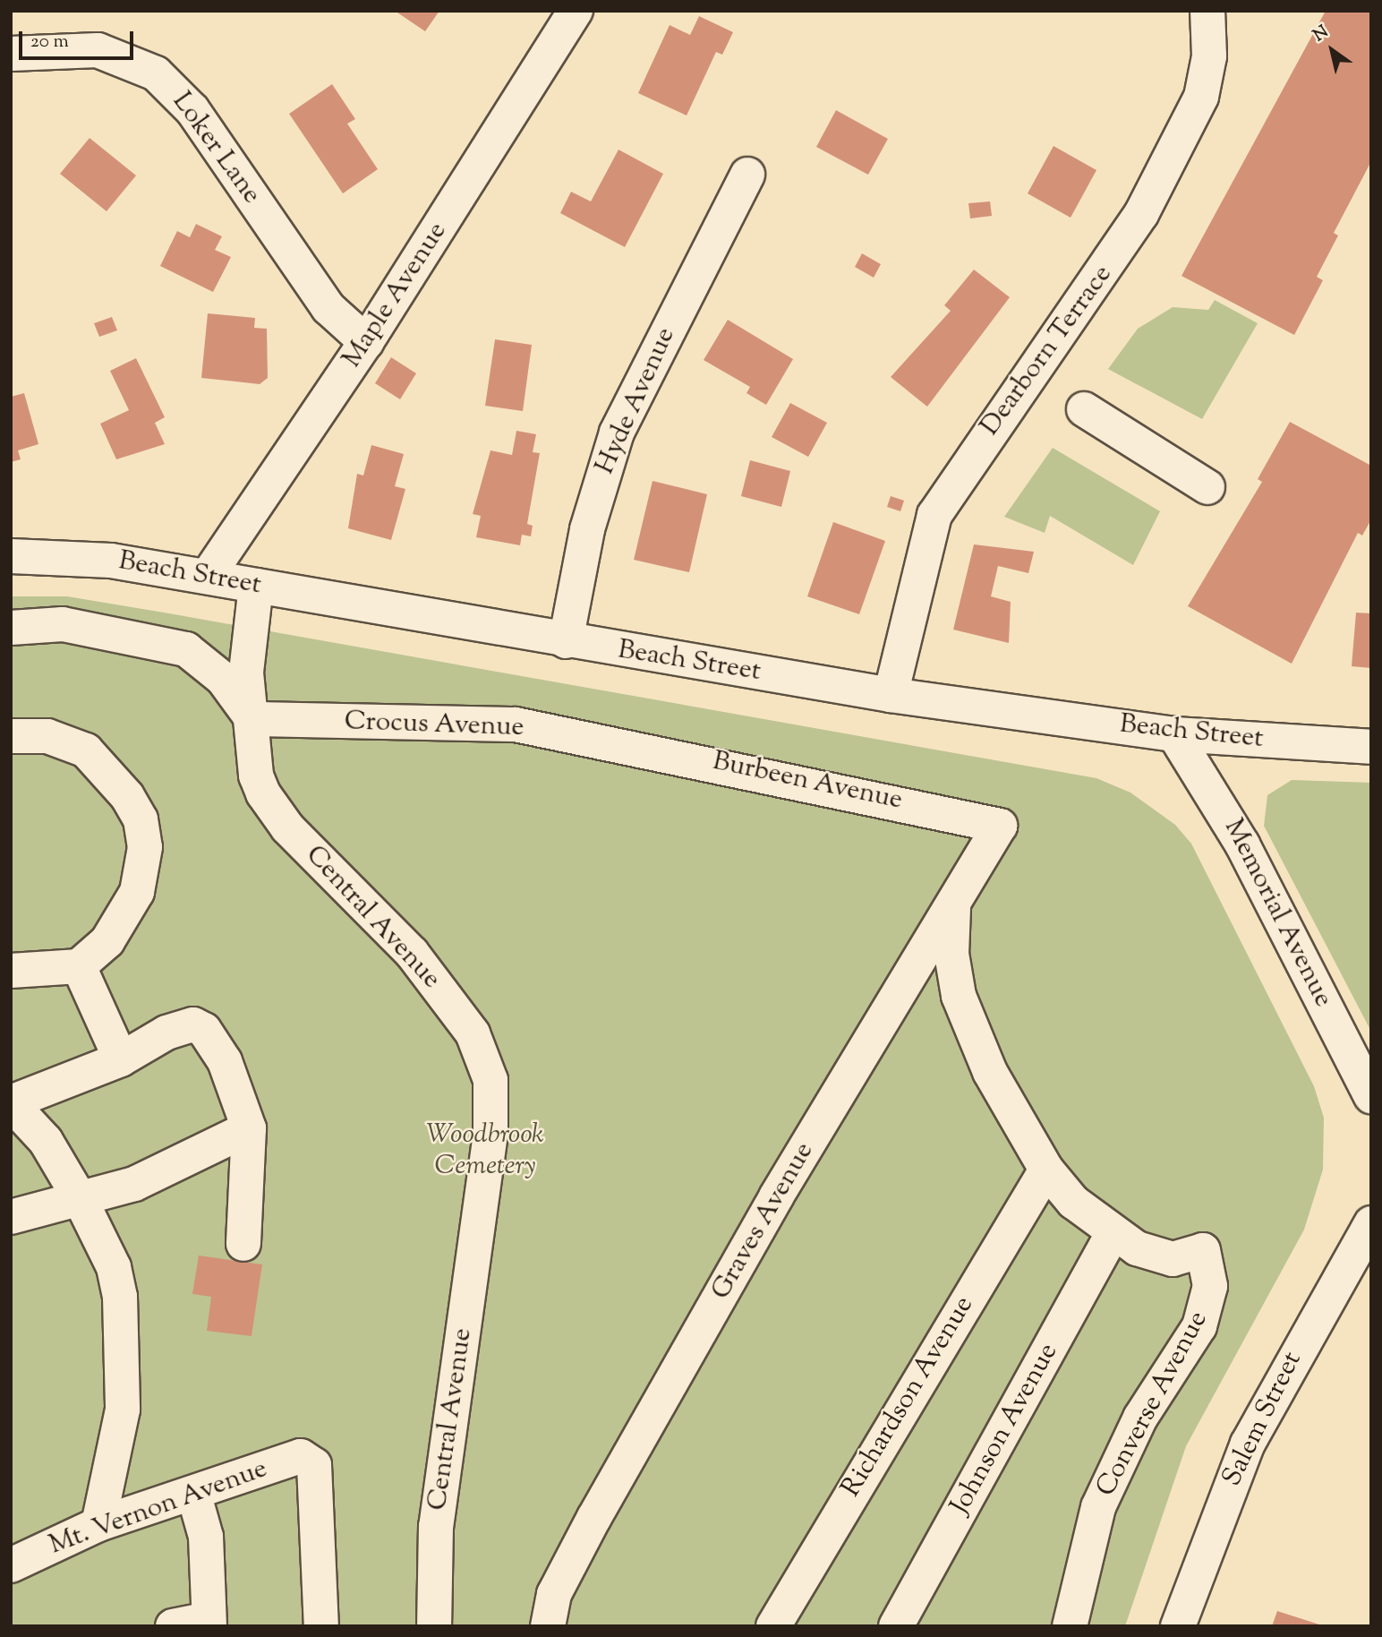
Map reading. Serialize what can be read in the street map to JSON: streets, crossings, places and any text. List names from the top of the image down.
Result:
{
  "streets": {
    "street": [
      "Loker Lane",
      "Maple Avenue",
      "Dearborn Terrace",
      "Hyde Avenue",
      "Beach Street",
      "Crocus Avenue",
      "Burbeen Avenue",
      "Memorial Avenue",
      "Central Avenue",
      "Graves Avenue",
      "Richardson Avenue",
      "Converse Avenue",
      "Salem Street",
      "Johnson Avenue",
      "Mt. Vernon Avenue"
    ]
  },
  "crossings": [
    ["Loker Lane", "Maple Avenue"],
    ["Maple Avenue", "Beach Street"],
    ["Dearborn Terrace", "Beach Street"],
    ["Hyde Avenue", "Beach Street"],
    ["Beach Street", "Memorial Avenue"],
    ["Beach Street", "Central Avenue"],
    ["Crocus Avenue", "Burbeen Avenue"],
    ["Crocus Avenue", "Central Avenue"],
    ["Burbeen Avenue", "Graves Avenue"],
    ["Graves Avenue", "Converse Avenue"],
    ["Richardson Avenue", "Converse Avenue"],
    ["Converse Avenue", "Johnson Avenue"]
  ],
  "parks": ["Woodbrook Cemetery"],
  "scale_bar": "20 m",
  "north": "top left"
}
